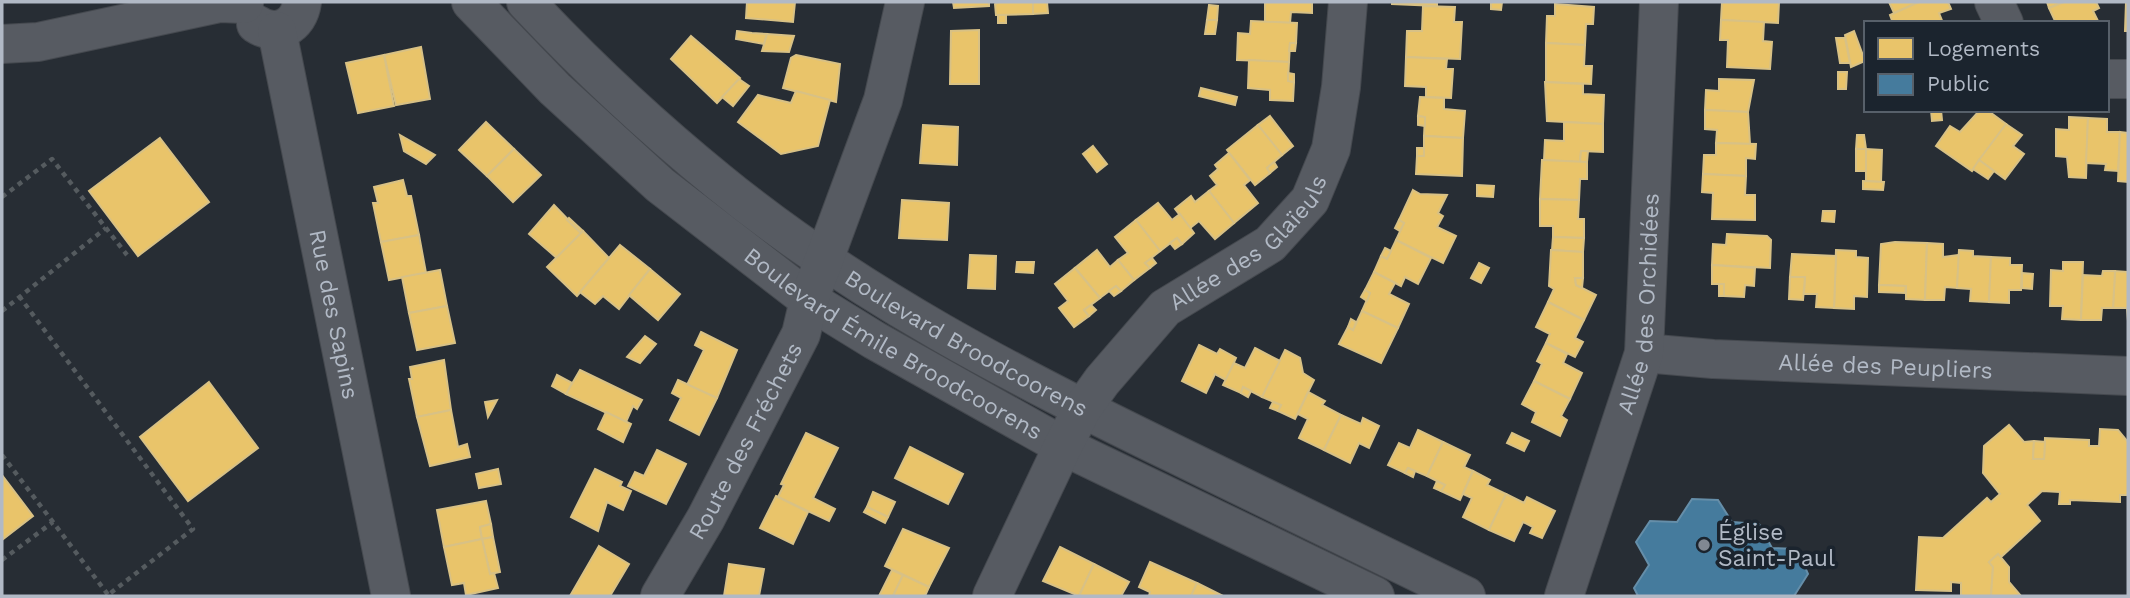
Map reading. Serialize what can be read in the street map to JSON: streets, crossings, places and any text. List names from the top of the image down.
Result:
{
  "streets": {
    "street": [
      "Allée des Glaïeuls",
      "Allée des Orchidées",
      "Rue des Sapins",
      "Boulevard Émile Broodcoorens",
      "Boulevard Broodcoorens",
      "Allée des Peupliers",
      "Route des Fréchets"
    ]
  },
  "crossings": [
    ["Allée des Glaïeuls", "Boulevard Émile Broodcoorens"],
    ["Allée des Glaïeuls", "Boulevard Broodcoorens"],
    ["Allée des Orchidées", "Allée des Peupliers"],
    ["Boulevard Émile Broodcoorens", "Route des Fréchets"],
    ["Boulevard Broodcoorens", "Route des Fréchets"]
  ],
  "places": ["Église Saint-Paul"],
  "legend": ["Logements", "Public"]
}
